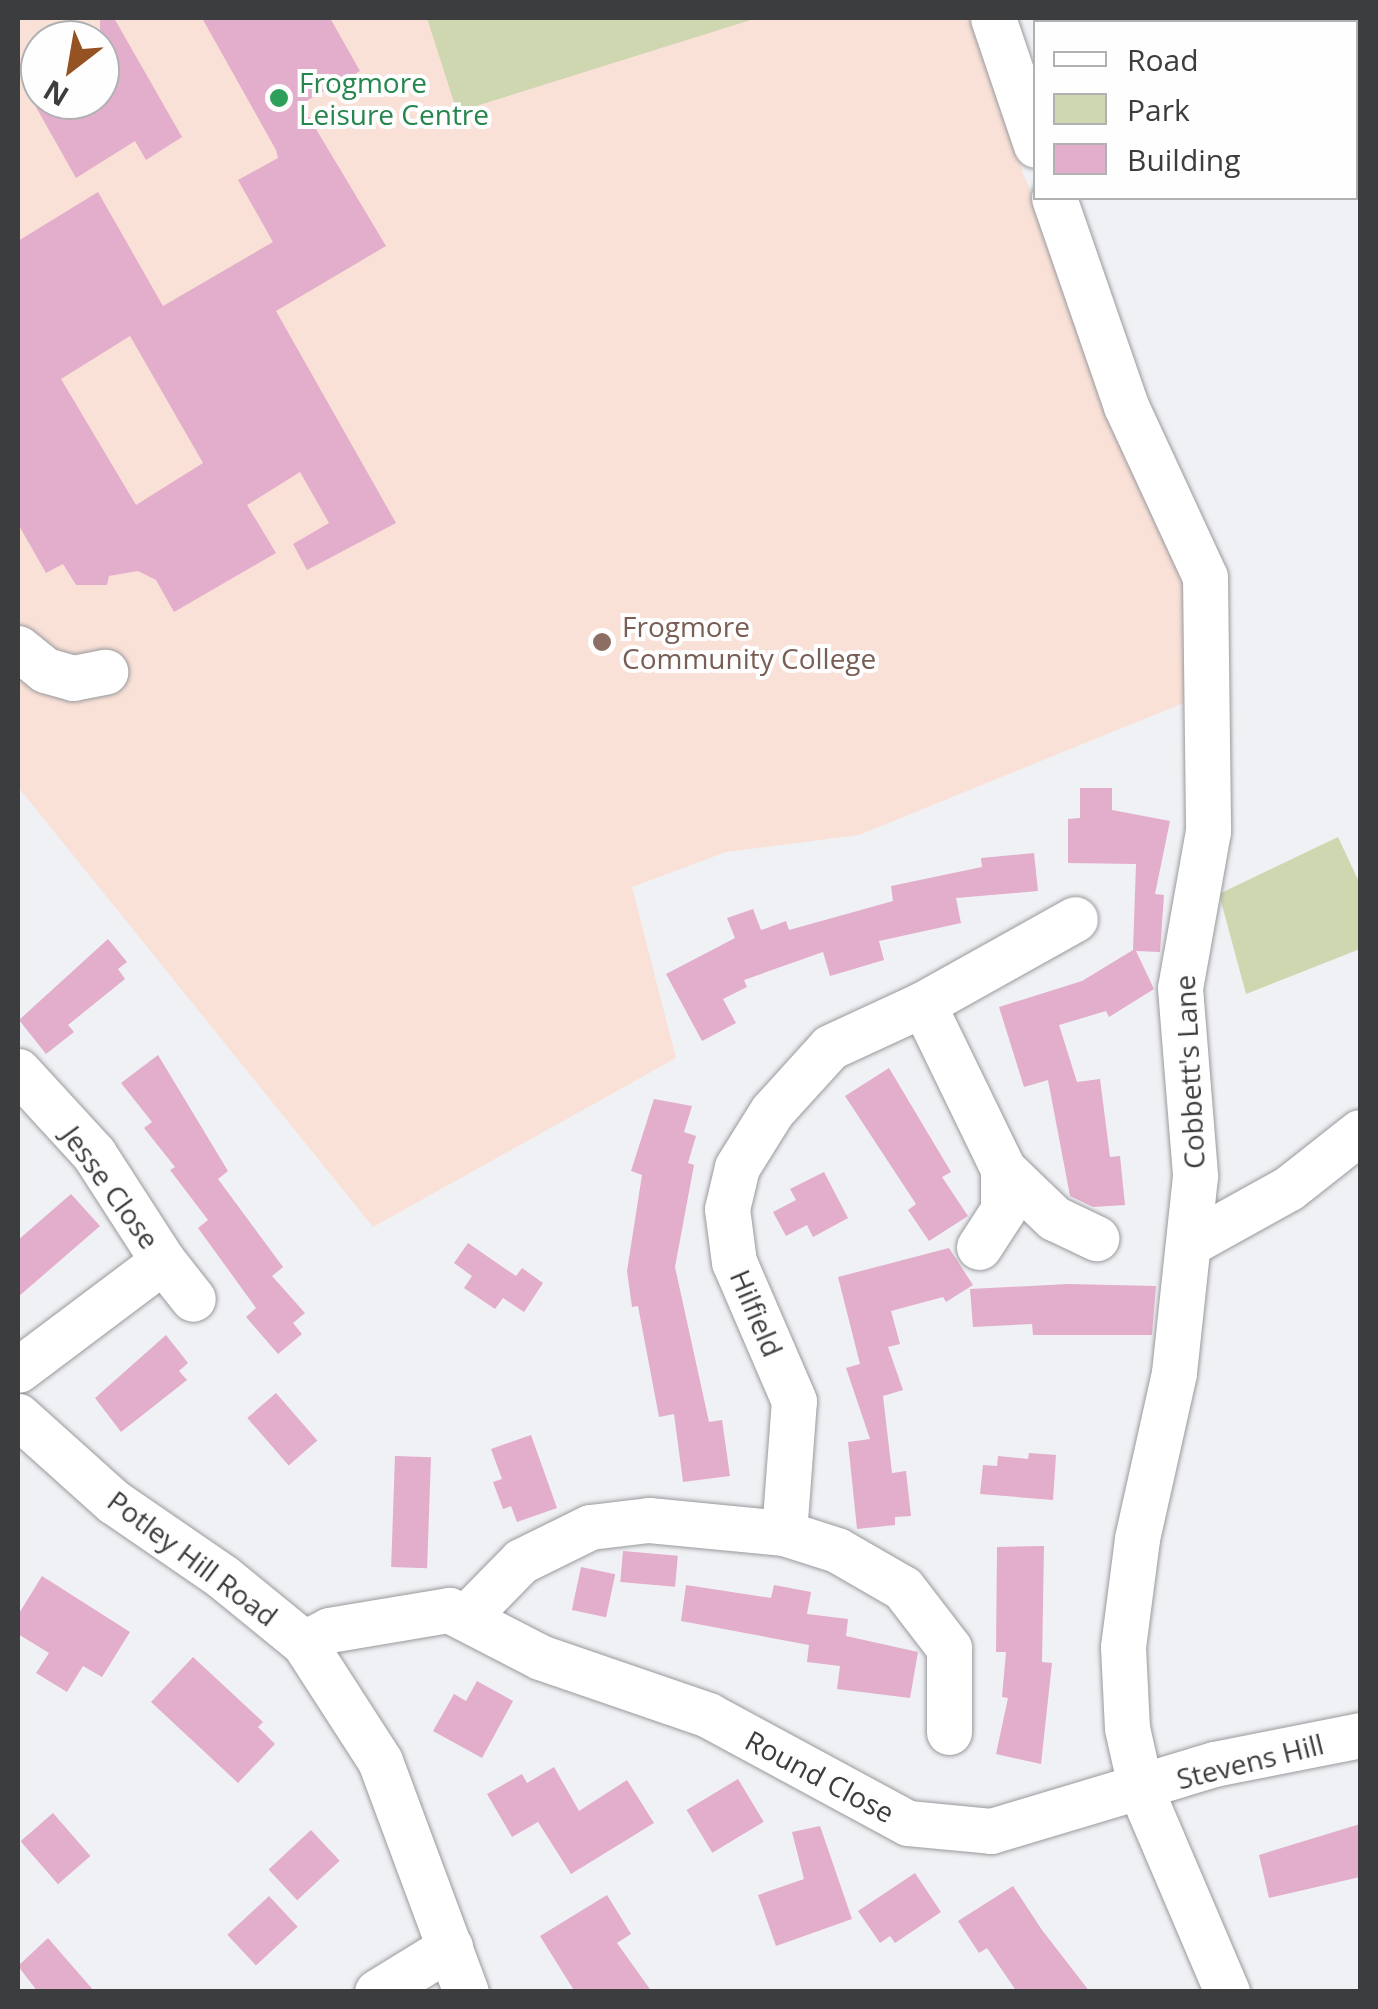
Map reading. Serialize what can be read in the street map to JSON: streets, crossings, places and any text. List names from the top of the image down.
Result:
{
  "streets": {
    "street": [
      "Cobbett's Lane",
      "Jesse Close",
      "Hilfield",
      "Potley Hill Road",
      "Stevens Hill",
      "Round Close"
    ]
  },
  "crossings": [
    ["Cobbett's Lane", "Stevens Hill"],
    ["Cobbett's Lane", "Round Close"],
    ["Potley Hill Road", "Round Close"],
    ["Stevens Hill", "Round Close"]
  ],
  "places": ["Frogmore Leisure Centre", "Frogmore Community College"],
  "legend": ["Road", "Park", "Building"],
  "north": "bottom left"
}
